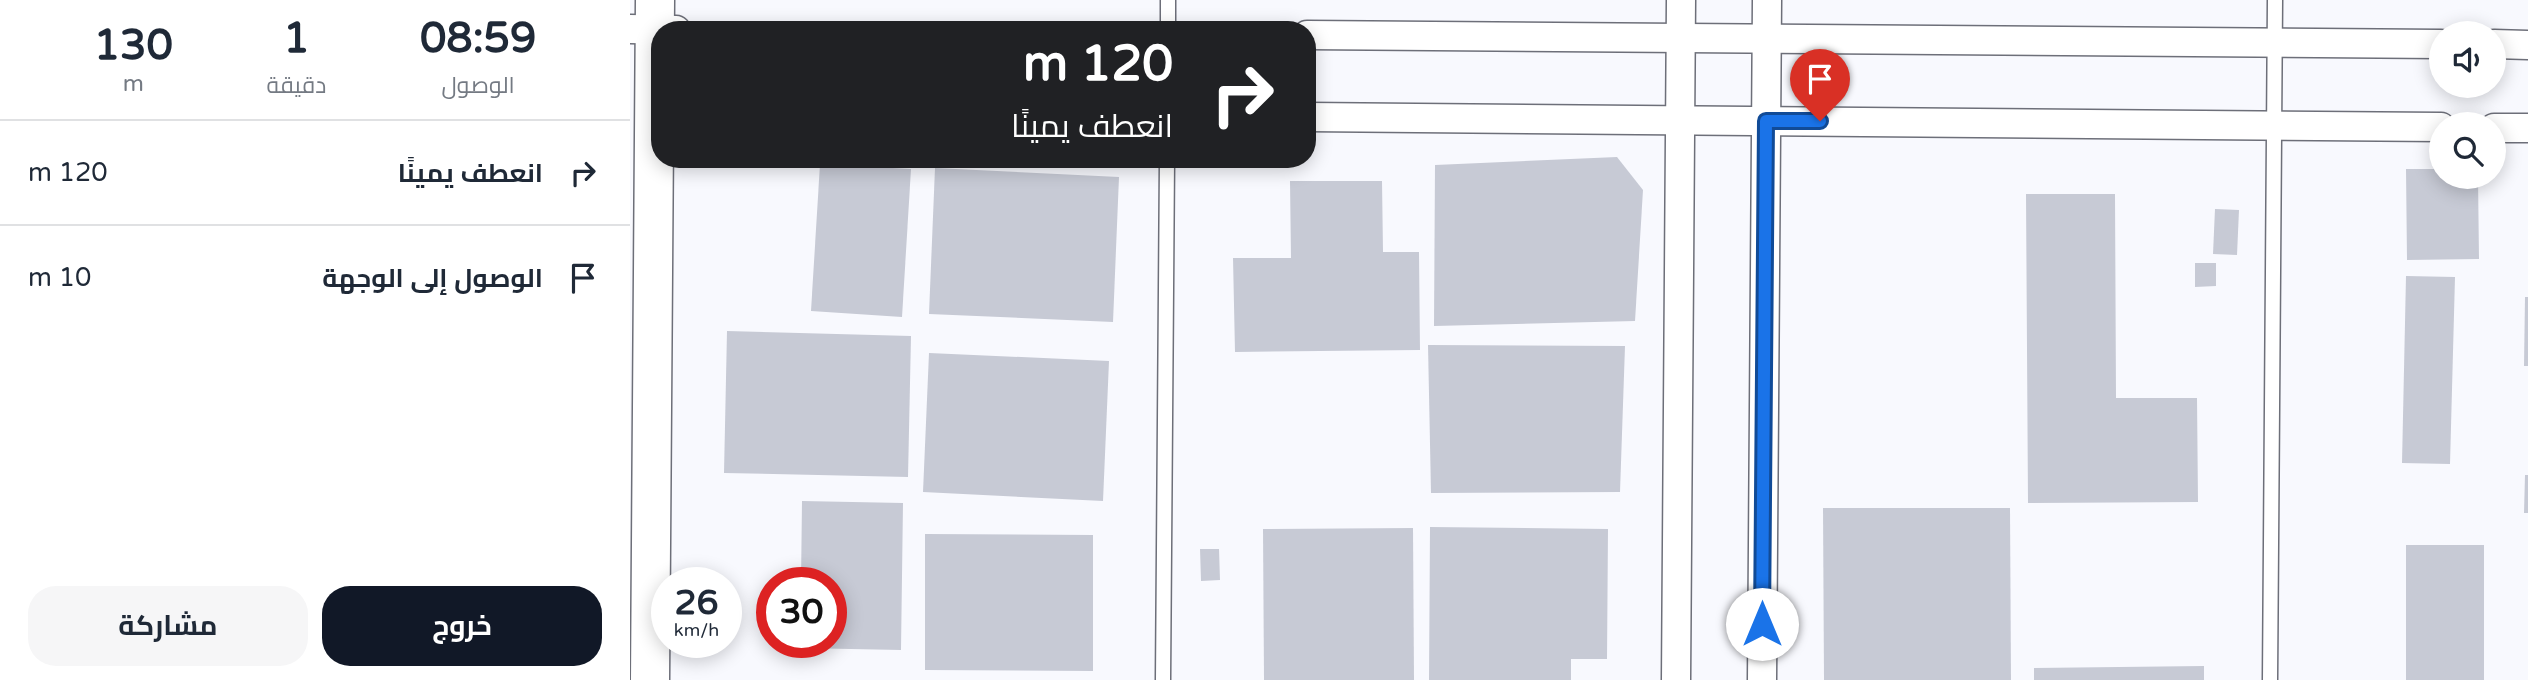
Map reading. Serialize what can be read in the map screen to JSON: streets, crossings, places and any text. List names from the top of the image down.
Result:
{
  "page": {
    "eta": [
      "08:59",
      "الوصول",
      "1",
      "دقيقة",
      "130",
      "m"
    ],
    "turn": ["120 m", "انعطف يمينًا"],
    "list": [
      {
        "name": "انعطف يمينًا",
        "value": "120 m"
      },
      {
        "name": "الوصول إلى الوجهة",
        "value": "10 m"
      }
    ],
    "speed": "26 km/h",
    "limit": "30",
    "buttons": ["خروج", "مشاركة"]
  }
}
